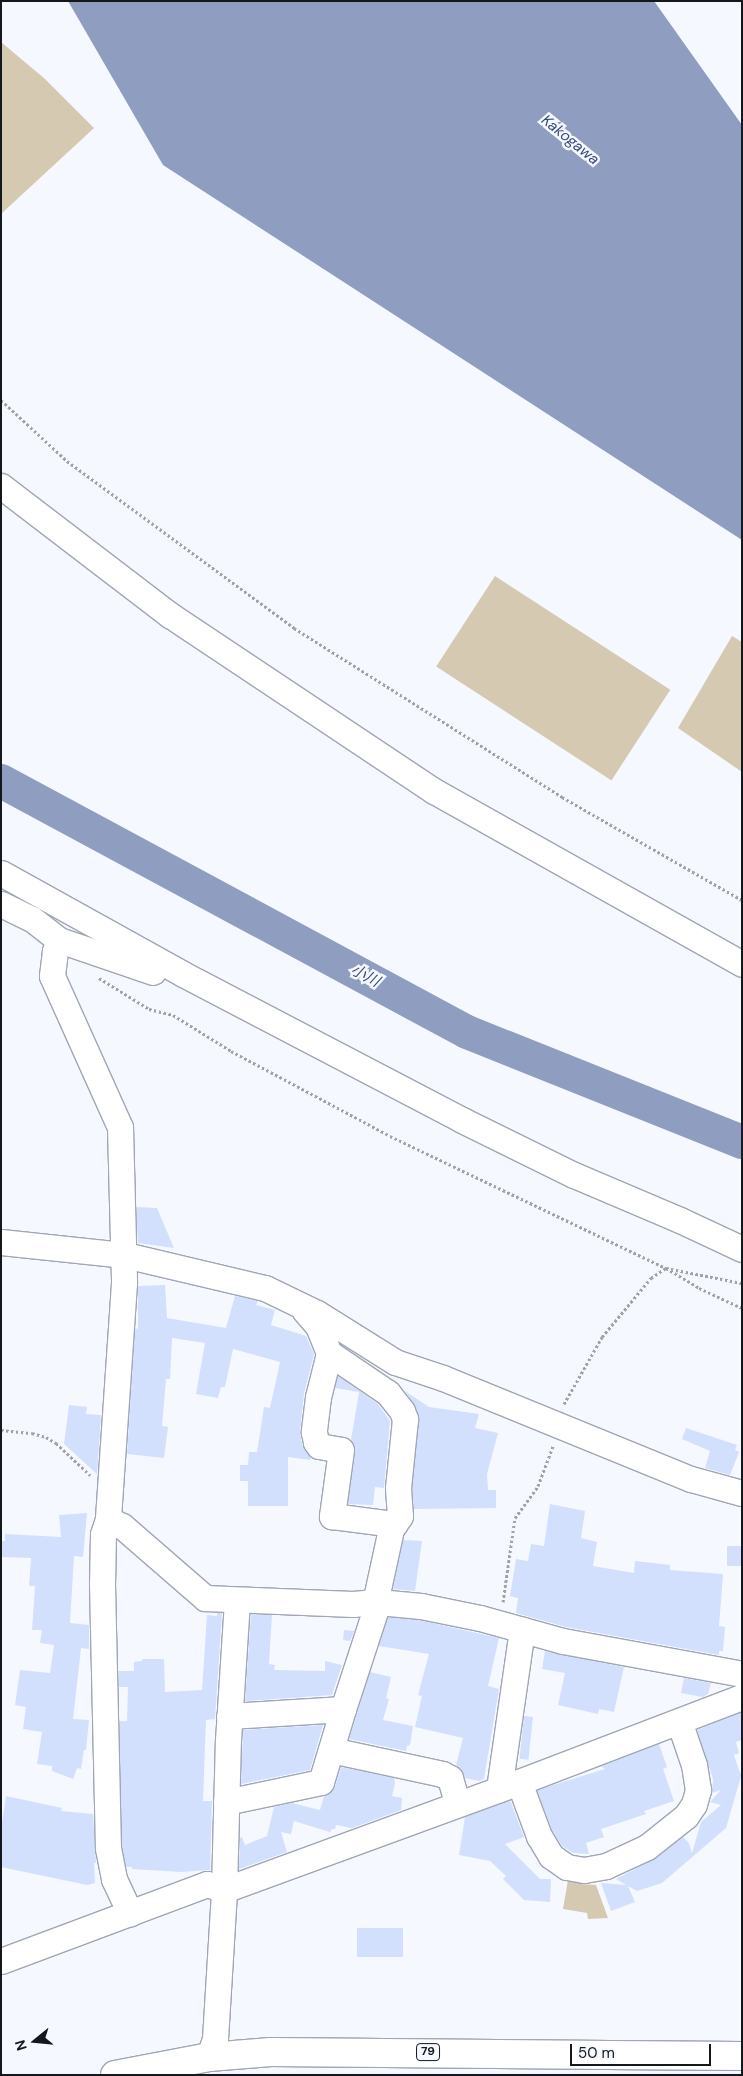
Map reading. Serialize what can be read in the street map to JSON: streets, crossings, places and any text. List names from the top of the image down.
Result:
{
  "streets": {
    "main road": ["79"]
  },
  "water": ["Kakogawa", "小川"],
  "scale_bar": "50 m",
  "north": "left"
}
